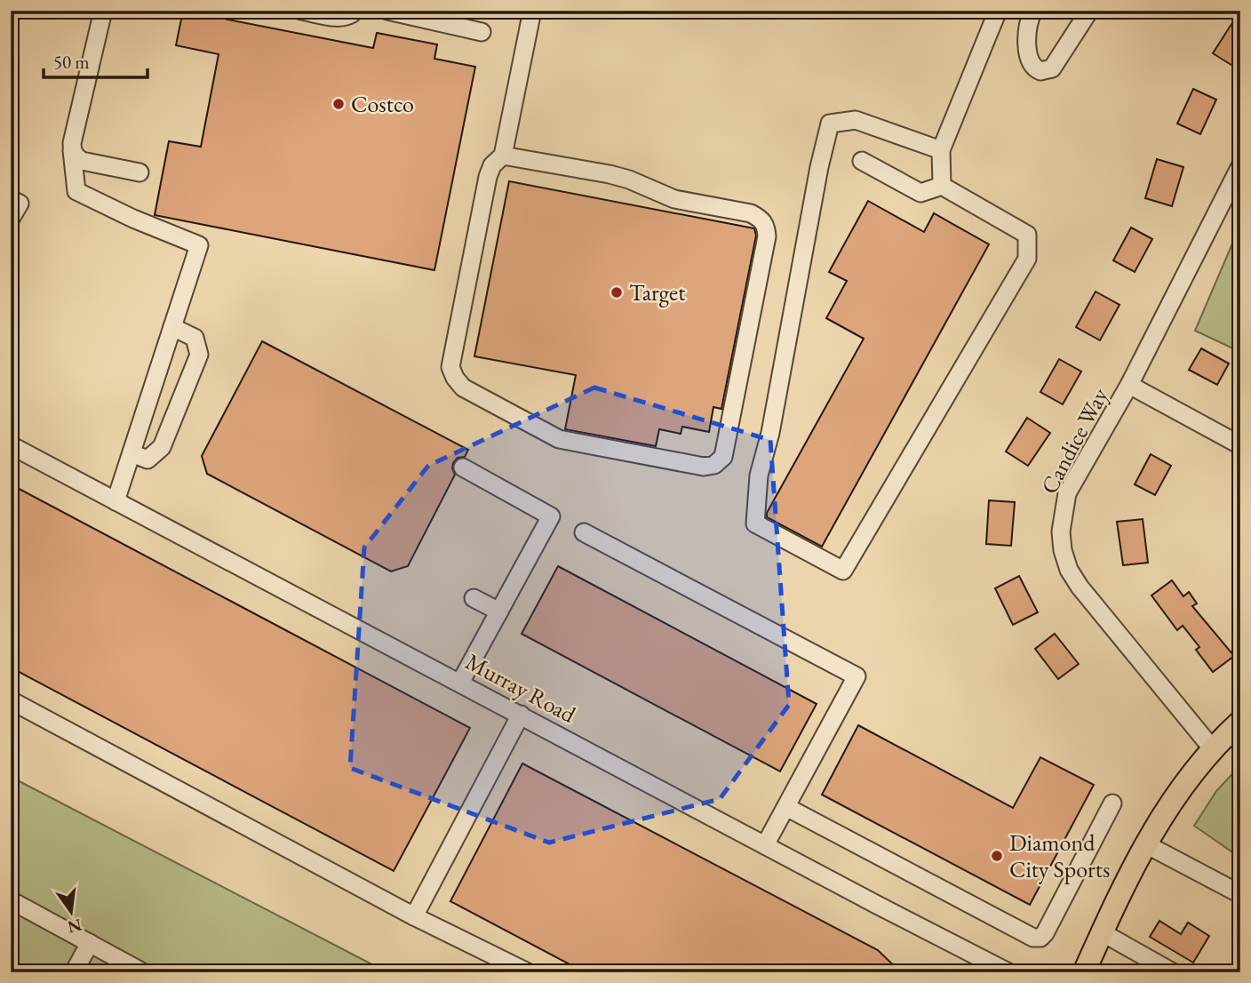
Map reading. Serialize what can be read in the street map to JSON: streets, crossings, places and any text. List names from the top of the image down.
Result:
{
  "streets": {
    "street": ["Candice Way", "Murray Road"]
  },
  "places": ["Costco", "Target", "Diamond City Sports"],
  "scale_bar": "50 m",
  "north": "bottom"
}
